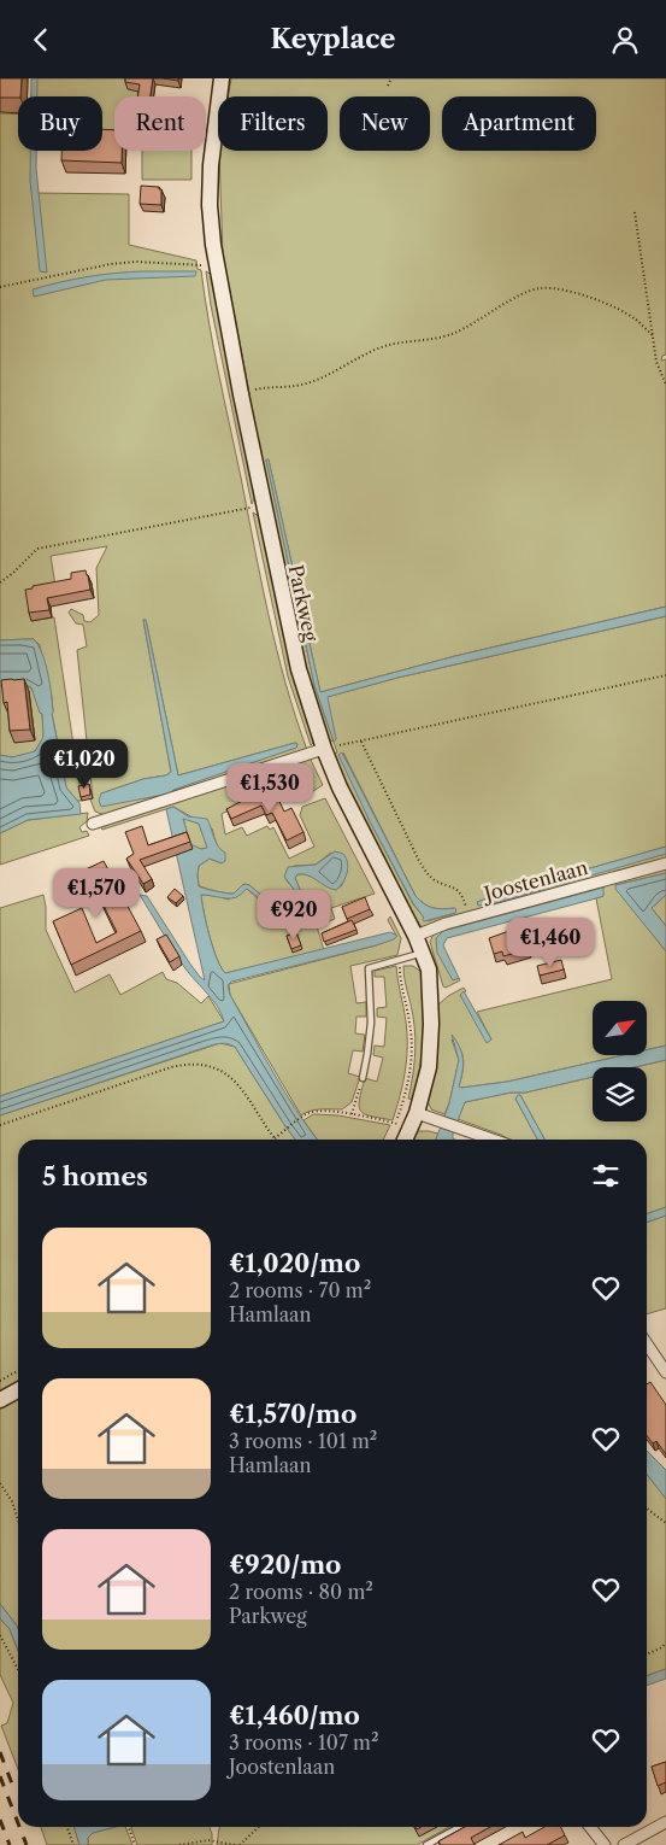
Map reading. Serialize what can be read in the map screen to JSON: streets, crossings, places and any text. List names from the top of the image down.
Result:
{
  "streets": {
    "street": ["Parkweg", "Joostenlaan"]
  },
  "crossings": [
    ["Parkweg", "Joostenlaan"]
  ],
  "north": "top right",
  "page": {
    "header": "Keyplace",
    "chip": [
      "Buy",
      "Rent",
      "Filters",
      "New",
      "Apartment"
    ],
    "price": [
      "€1,020",
      "€1,530",
      "€1,570",
      "€920",
      "€1,460"
    ],
    "heading": "5 homes",
    "list": [
      {
        "name": "€1,020/mo",
        "note": "2 rooms · 70 m² · Hamlaan"
      },
      {
        "name": "€1,570/mo",
        "note": "3 rooms · 101 m² · Hamlaan"
      },
      {
        "name": "€920/mo",
        "note": "2 rooms · 80 m² · Parkweg"
      },
      {
        "name": "€1,460/mo",
        "note": "3 rooms · 107 m² · Joostenlaan"
      }
    ]
  }
}
